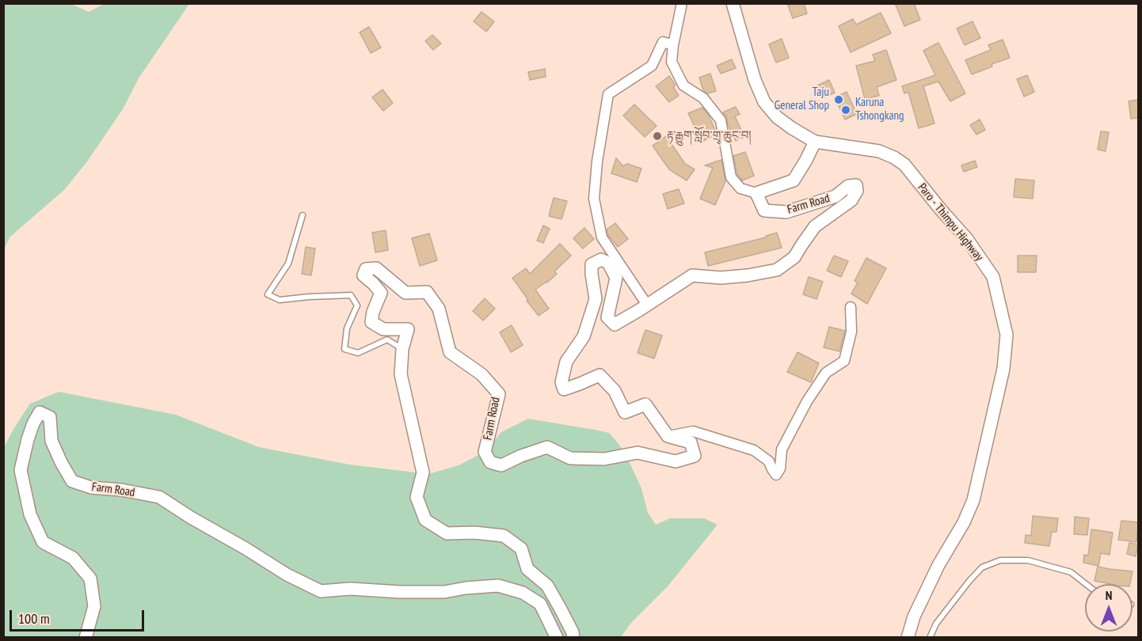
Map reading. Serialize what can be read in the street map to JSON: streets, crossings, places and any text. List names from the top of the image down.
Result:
{
  "streets": {
    "street": ["Farm Road", "Paro - Thimpu Highway"]
  },
  "places": ["Taju General Shop", "Karuna Tshongkang", "རྟ་རྒྱུག་སློབ་གྲྭ་ཆུང་བ།"],
  "scale_bar": "100 m",
  "north": "top"
}
